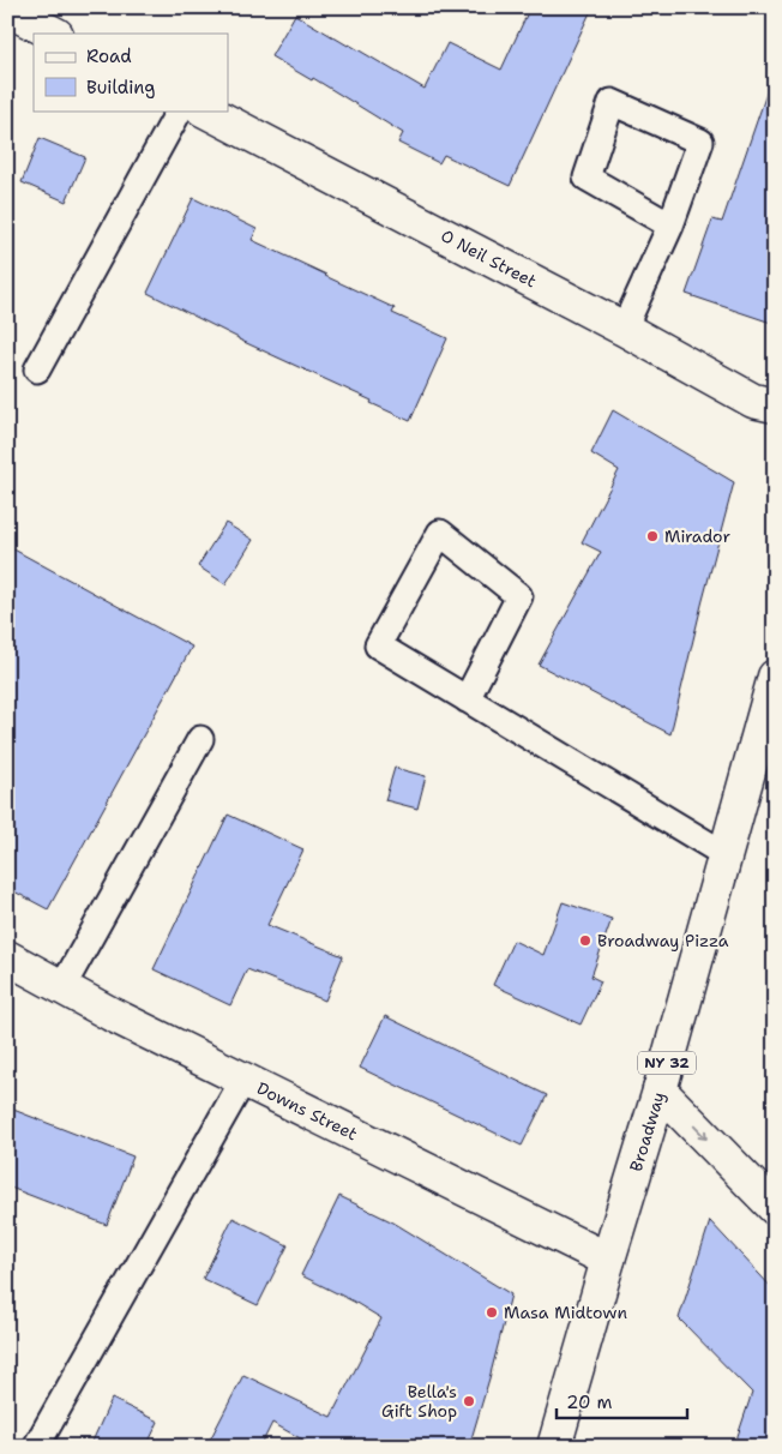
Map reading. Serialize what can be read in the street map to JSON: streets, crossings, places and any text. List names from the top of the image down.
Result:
{
  "streets": {
    "main road": [
      "O Neil Street",
      "NY 32",
      "Downs Street",
      "Broadway"
    ]
  },
  "crossings": [
    ["Downs Street", "Broadway"]
  ],
  "places": [
    "Mirador",
    "Broadway Pizza",
    "Masa Midtown",
    "Bella's Gift Shop"
  ],
  "legend": ["Road", "Building"],
  "scale_bar": "20 m"
}
